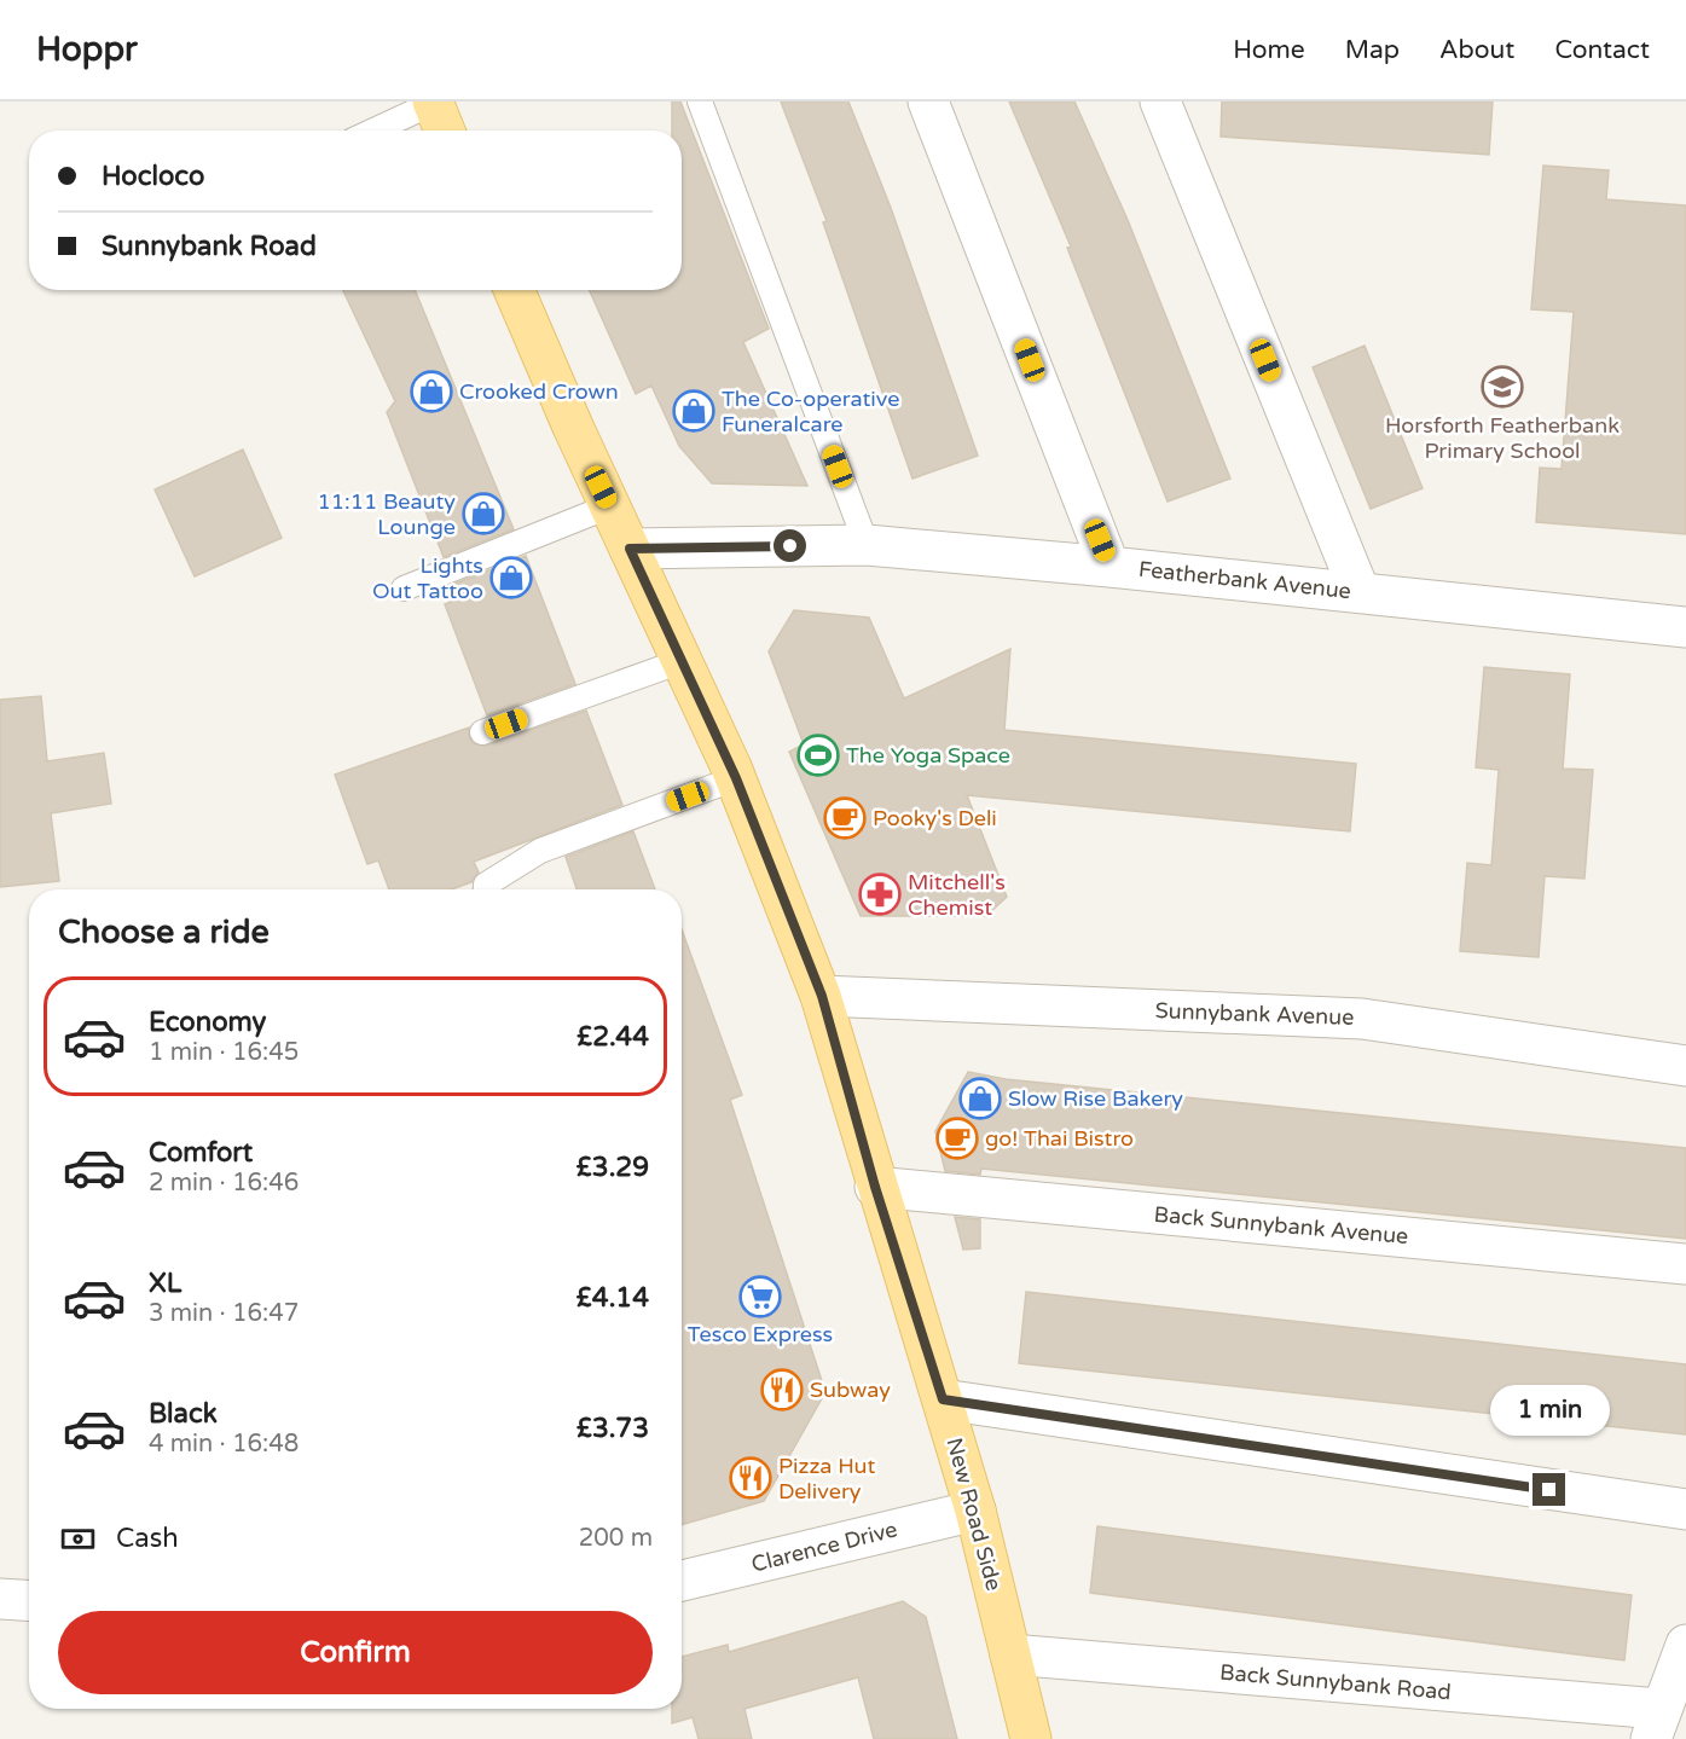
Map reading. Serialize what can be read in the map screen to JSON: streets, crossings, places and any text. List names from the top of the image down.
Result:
{
  "streets": {
    "main road": ["New Road Side"],
    "street": [
      "Featherbank Avenue",
      "Sunnybank Avenue",
      "Back Sunnybank Avenue",
      "Clarence Drive",
      "Back Sunnybank Road"
    ]
  },
  "crossings": [
    ["Featherbank Avenue", "New Road Side"],
    ["Sunnybank Avenue", "New Road Side"],
    ["Back Sunnybank Avenue", "New Road Side"],
    ["New Road Side", "Clarence Drive"],
    ["New Road Side", "Back Sunnybank Road"]
  ],
  "places": {
    "school or university": ["Horsforth Featherbank Primary School"],
    "shop": [
      "Crooked Crown",
      "The Co-operative Funeralcare",
      "11:11 Beauty Lounge",
      "Lights Out Tattoo",
      "Slow Rise Bakery"
    ],
    "sports": ["The Yoga Space"],
    "cafe": ["Pooky's Deli", "go! Thai Bistro"],
    "pharmacy": ["Mitchell's Chemist"],
    "supermarket": ["Tesco Express"],
    "restaurant": ["Subway", "Pizza Hut Delivery"]
  },
  "page": {
    "header": "Hoppr",
    "nav": [
      "Home",
      "Map",
      "About",
      "Contact"
    ],
    "banner": ["Hocloco", "Sunnybank Road"],
    "heading": "Choose a ride",
    "list": [
      {
        "name": "Economy",
        "note": "1 min · 16:45",
        "value": "£2.44"
      },
      {
        "name": "Comfort",
        "note": "2 min · 16:46",
        "value": "£3.29"
      },
      {
        "name": "XL",
        "note": "3 min · 16:47",
        "value": "£4.14"
      },
      {
        "name": "Black",
        "note": "4 min · 16:48",
        "value": "£3.73"
      }
    ],
    "bubble": "1 min",
    "pay": ["Cash", "200 m"],
    "buttons": "Confirm"
  }
}
